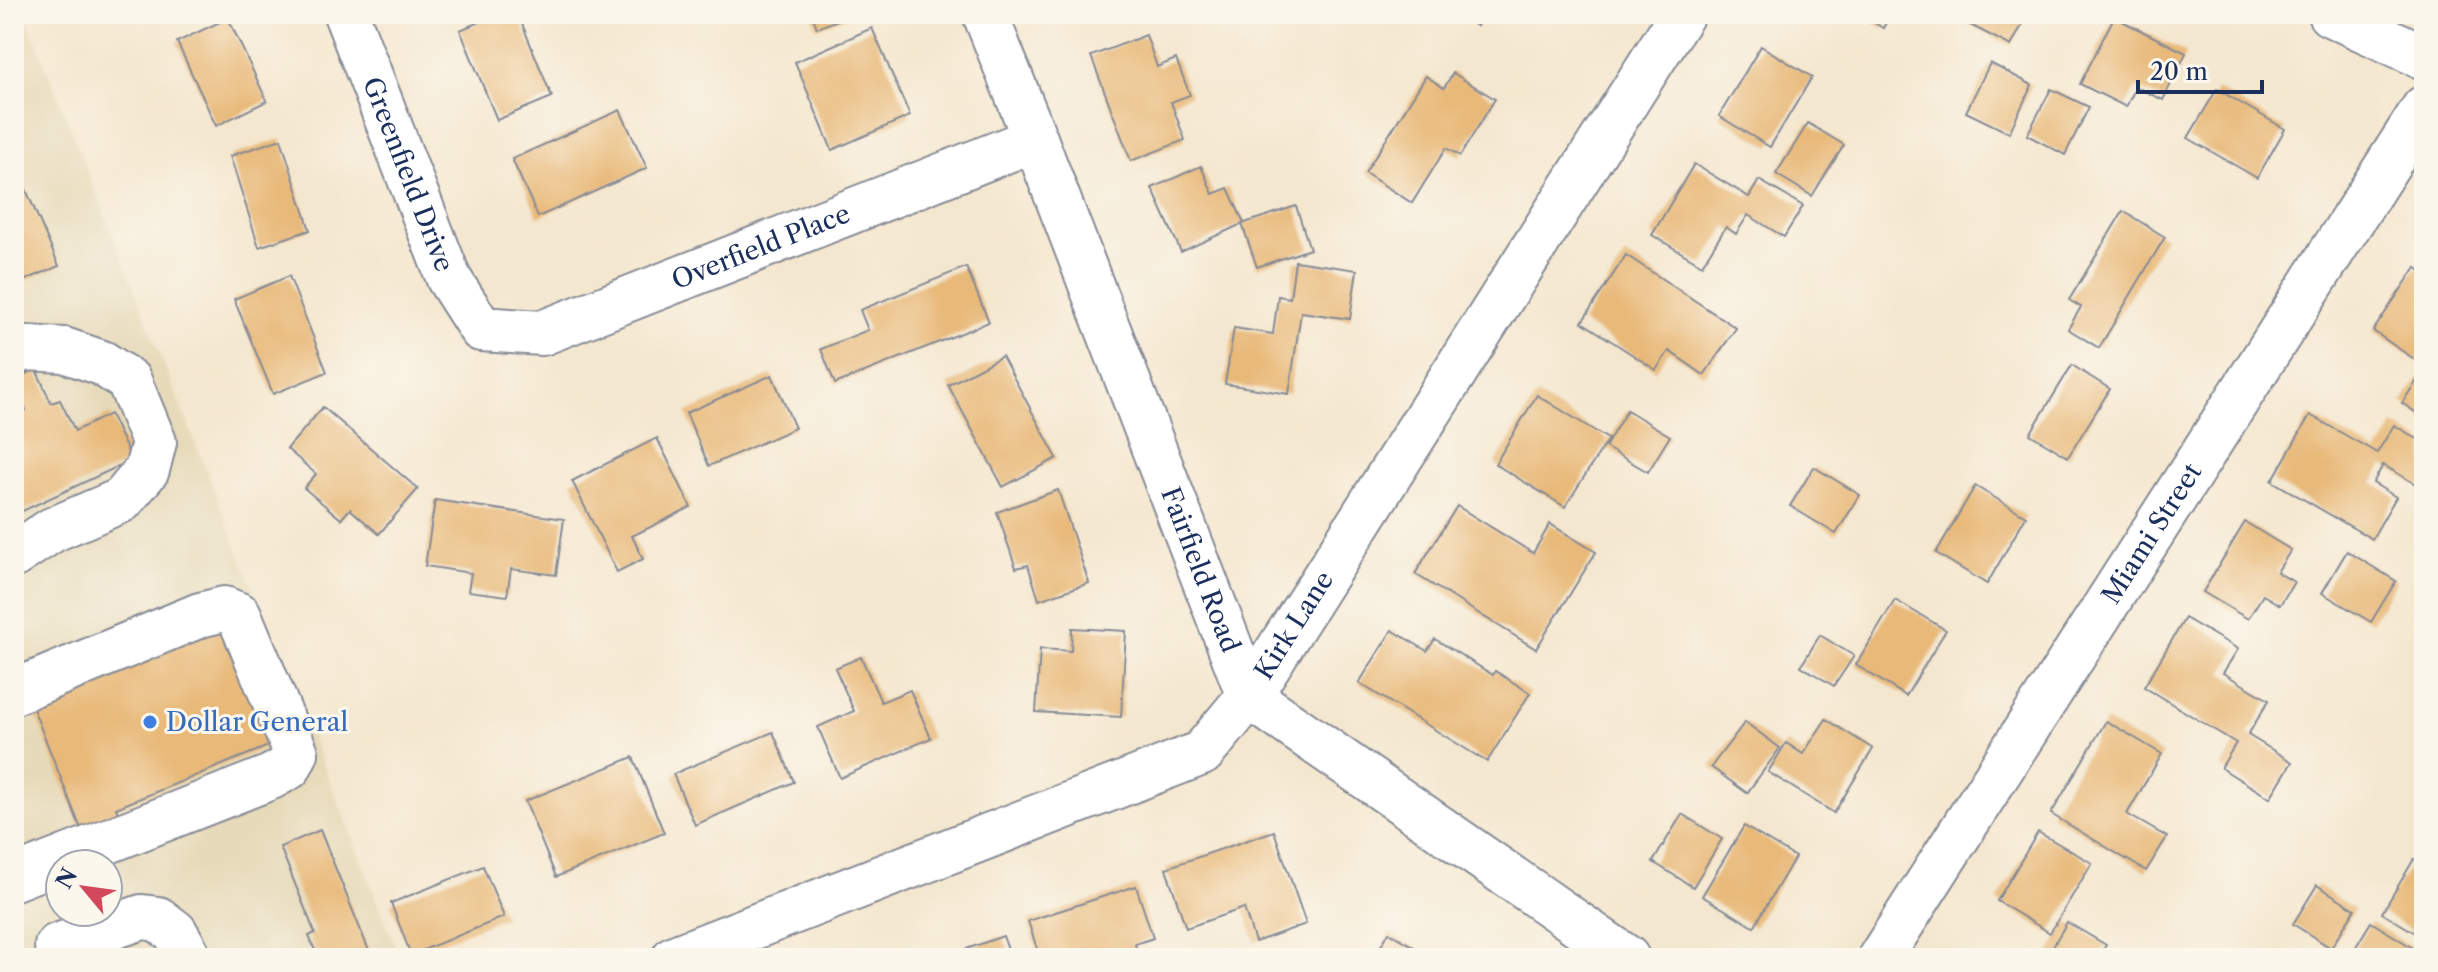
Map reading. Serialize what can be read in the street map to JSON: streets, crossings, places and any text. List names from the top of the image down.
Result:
{
  "streets": {
    "street": [
      "Greenfield Drive",
      "Overfield Place",
      "Miami Street",
      "Fairfield Road",
      "Kirk Lane"
    ]
  },
  "crossings": [
    ["Greenfield Drive", "Overfield Place"],
    ["Overfield Place", "Fairfield Road"],
    ["Fairfield Road", "Kirk Lane"]
  ],
  "places": ["Dollar General"],
  "scale_bar": "20 m",
  "north": "top left"
}
